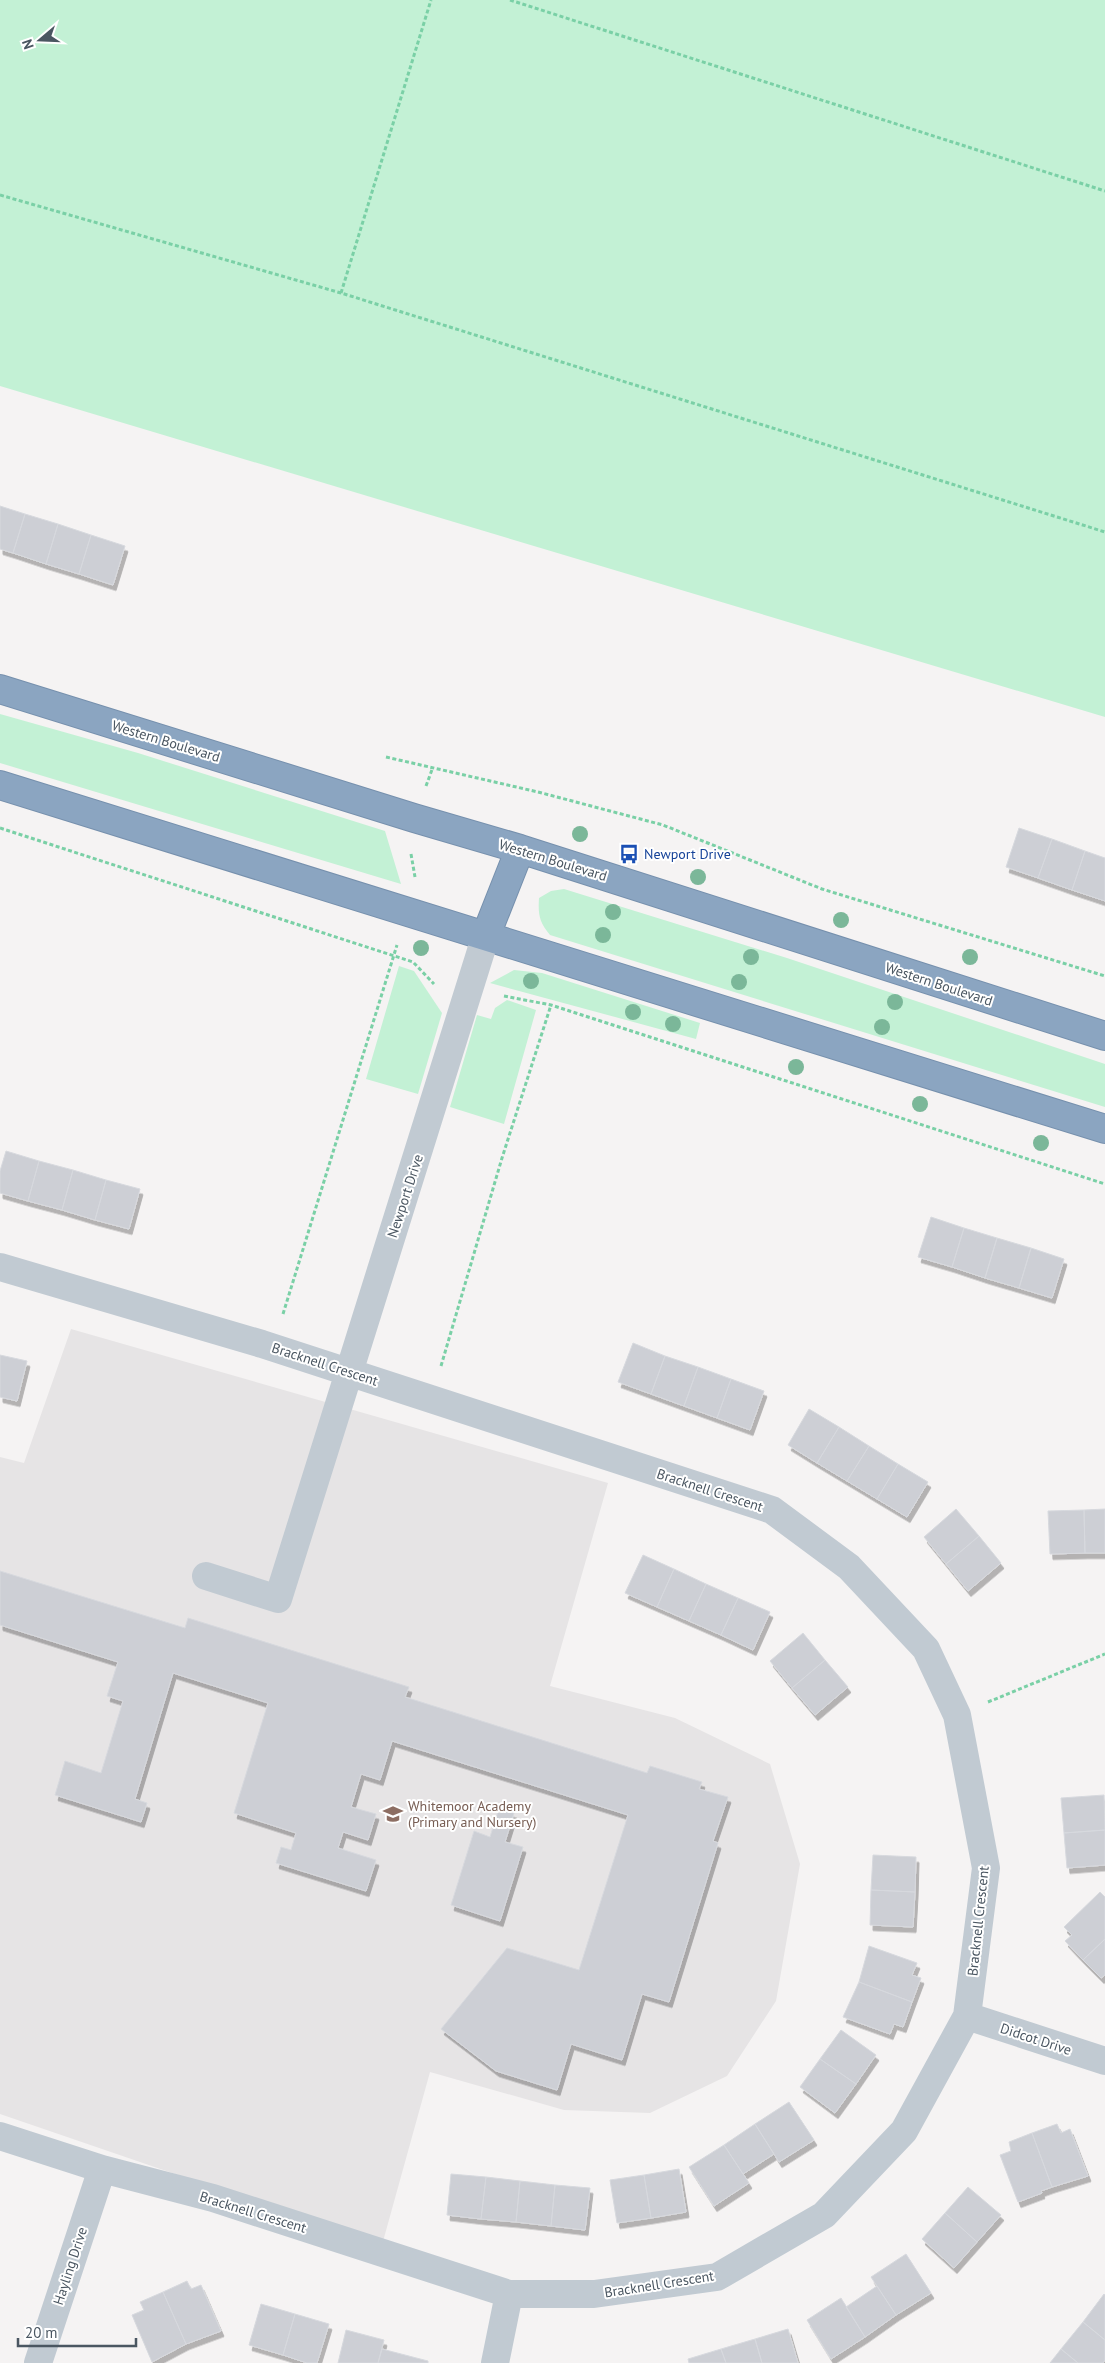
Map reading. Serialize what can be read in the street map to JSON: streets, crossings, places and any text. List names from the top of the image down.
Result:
{
  "streets": {
    "highway": ["Western Boulevard"],
    "street": [
      "Newport Drive",
      "Bracknell Crescent",
      "Didcot Drive",
      "Hayling Drive"
    ]
  },
  "crossings": [
    ["Newport Drive", "Bracknell Crescent"],
    ["Bracknell Crescent", "Didcot Drive"],
    ["Bracknell Crescent", "Hayling Drive"]
  ],
  "places": {
    "bus stop": ["Newport Drive"],
    "school or university": ["Whitemoor Academy (Primary and Nursery)"]
  },
  "scale_bar": "20 m",
  "north": "left"
}
